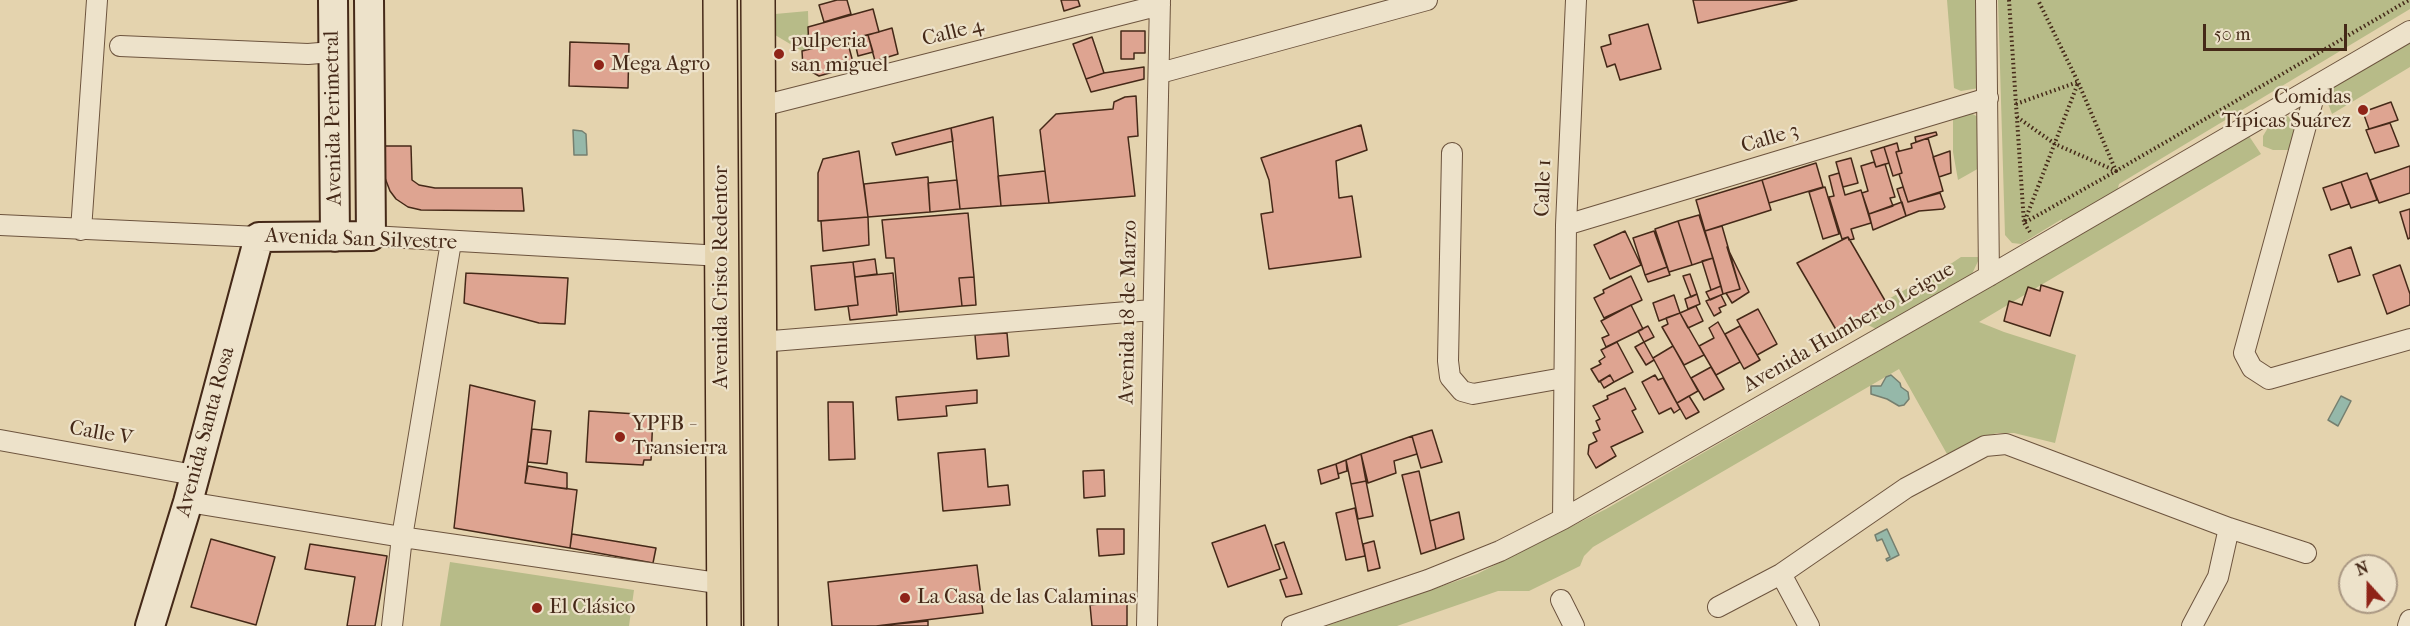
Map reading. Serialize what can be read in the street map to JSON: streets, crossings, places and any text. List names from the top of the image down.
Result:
{
  "streets": {
    "highway": ["Avenida Cristo Redentor"],
    "street": [
      "Calle 4",
      "Avenida Perimetral",
      "Calle 3",
      "Calle 1",
      "Avenida San Silvestre",
      "Avenida 18 de Marzo",
      "Avenida Humberto Leigue",
      "Avenida Santa Rosa",
      "Calle V"
    ]
  },
  "crossings": [
    ["Calle 4", "Avenida Cristo Redentor"],
    ["Calle 4", "Avenida 18 de Marzo"],
    ["Avenida Perimetral", "Avenida San Silvestre"],
    ["Calle 3", "Calle 1"],
    ["Calle 1", "Avenida Humberto Leigue"],
    ["Avenida San Silvestre", "Avenida Cristo Redentor"],
    ["Avenida San Silvestre", "Avenida Santa Rosa"],
    ["Avenida Cristo Redentor", "Calle V"],
    ["Avenida Santa Rosa", "Calle V"]
  ],
  "places": [
    "pulperia san miguel",
    "Mega Agro",
    "Comidas Típicas Suárez",
    "YPFB - Transierra",
    "La Casa de las Calaminas",
    "El Clásico"
  ],
  "scale_bar": "50 m",
  "north": "top"
}
